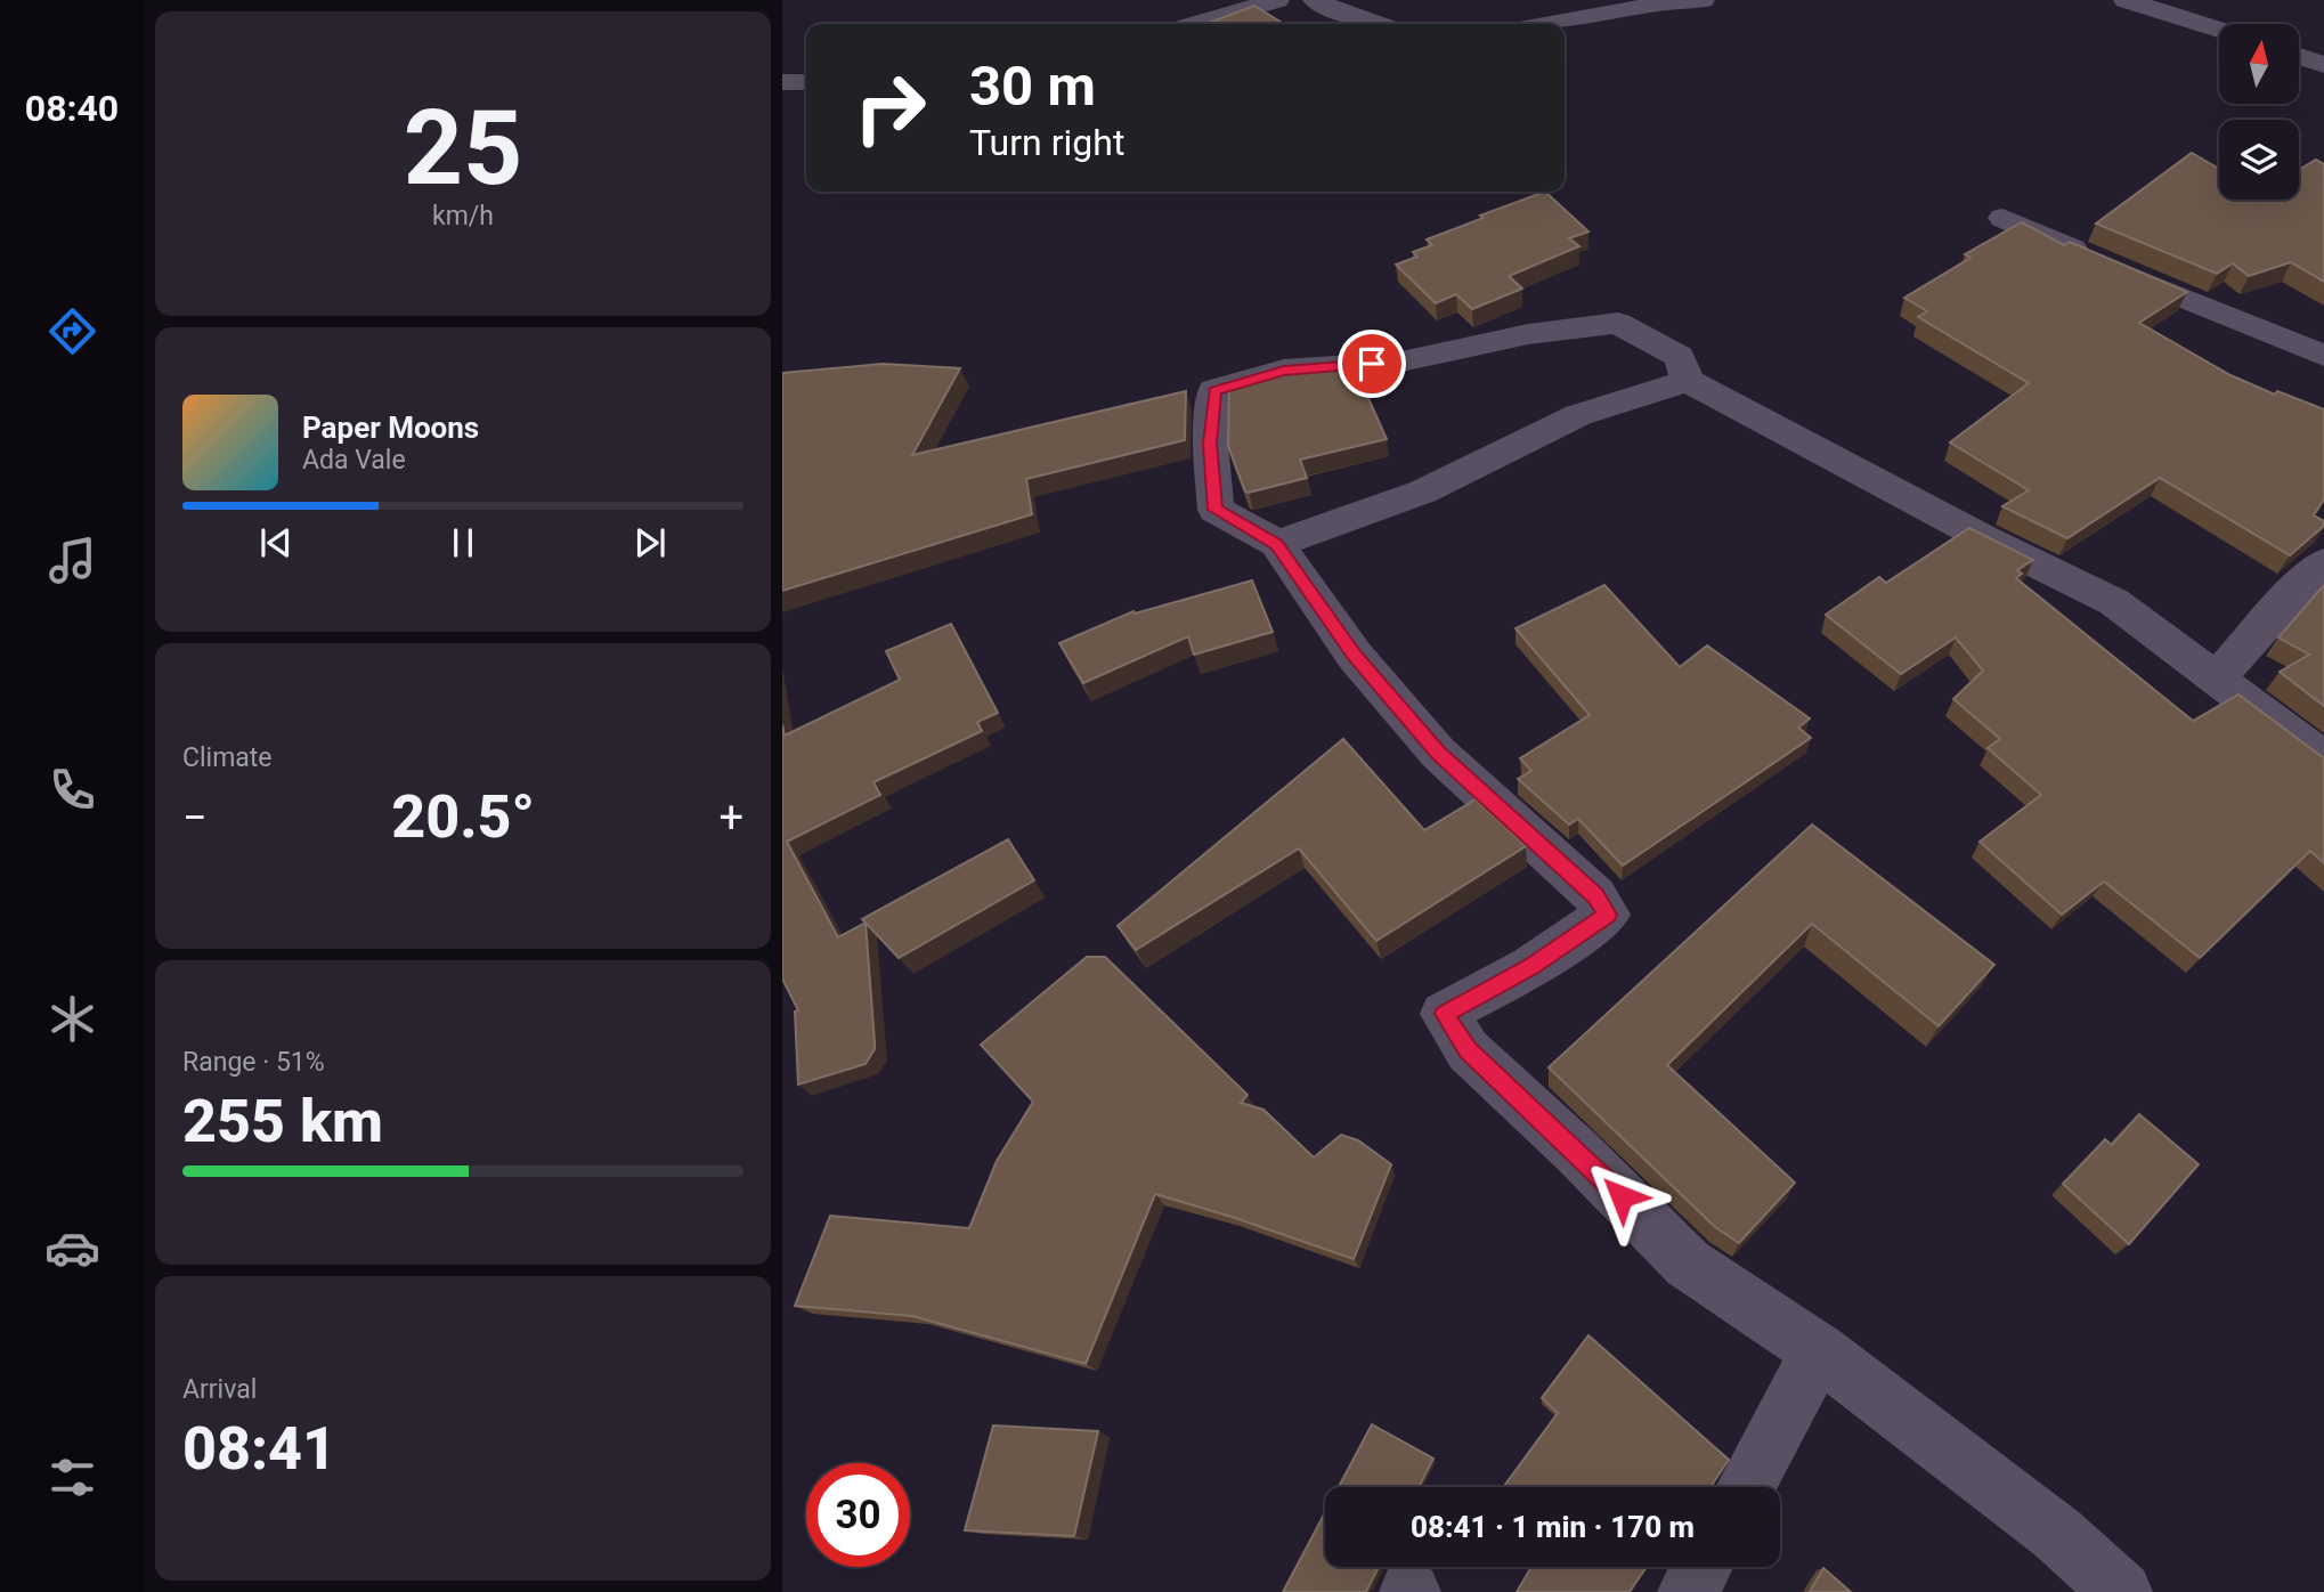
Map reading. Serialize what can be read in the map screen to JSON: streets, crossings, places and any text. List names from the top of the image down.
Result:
{
  "north": "top",
  "page": {
    "tabs": "08:40",
    "tile": [
      ["25", "km/h"],
      "Climate",
      ["Range · 51%", "255 km"],
      ["Arrival", "08:41"]
    ],
    "turn": ["30 m", "Turn right"],
    "song": ["Paper Moons", "Ada Vale"],
    "heat": ["−", "20.5°", "+"],
    "limit": "30",
    "trip": "08:41 · 1 min · 170 m"
  }
}
